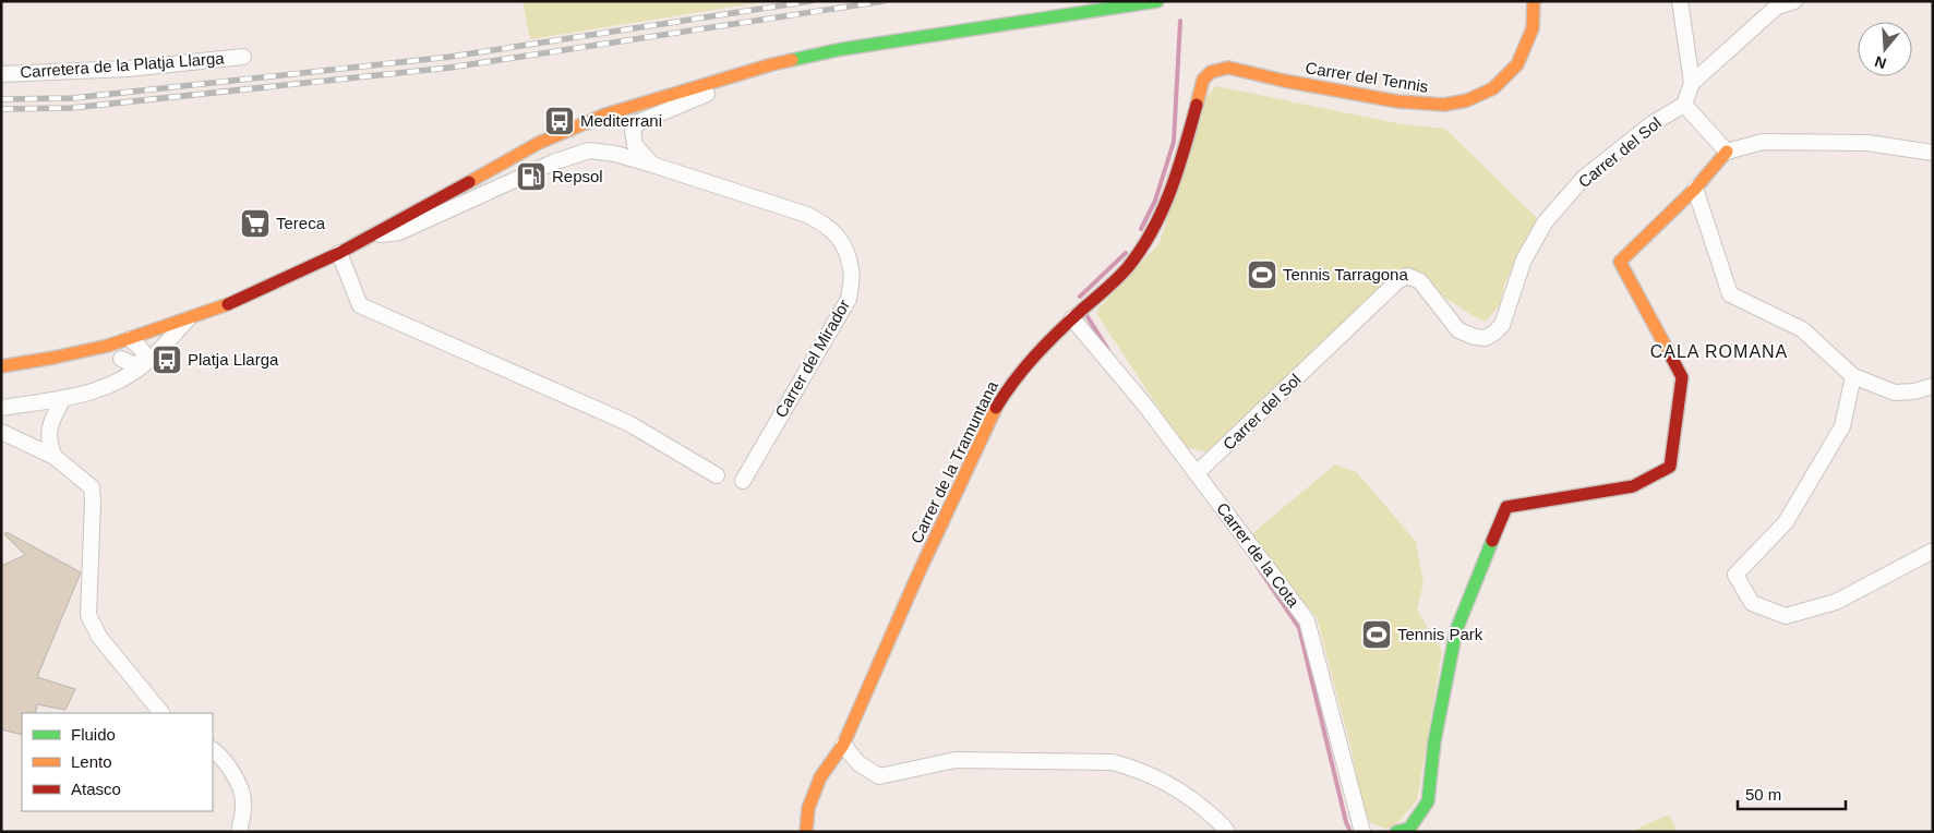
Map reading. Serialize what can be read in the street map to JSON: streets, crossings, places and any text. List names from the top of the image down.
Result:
{
  "streets": {
    "street": [
      "Carretera de la Platja Llarga",
      "Carrer del Tennis",
      "Carrer del Sol",
      "Carrer del Mirador",
      "Carrer de la Tramuntana",
      "Carrer de la Cota"
    ]
  },
  "crossings": [
    ["Carrer del Tennis", "Carrer de la Tramuntana"],
    ["Carrer del Sol", "Carrer de la Cota"],
    ["Carrer de la Tramuntana", "Carrer de la Cota"]
  ],
  "districts": ["CALA ROMANA"],
  "places": {
    "bus stop": ["Mediterrani", "Platja Llarga"],
    "fuel station": ["Repsol"],
    "supermarket": ["Tereca"],
    "sports": ["Tennis Tarragona", "Tennis Park"]
  },
  "legend": ["Fluido", "Lento", "Atasco"],
  "scale_bar": "50 m",
  "north": "bottom"
}
